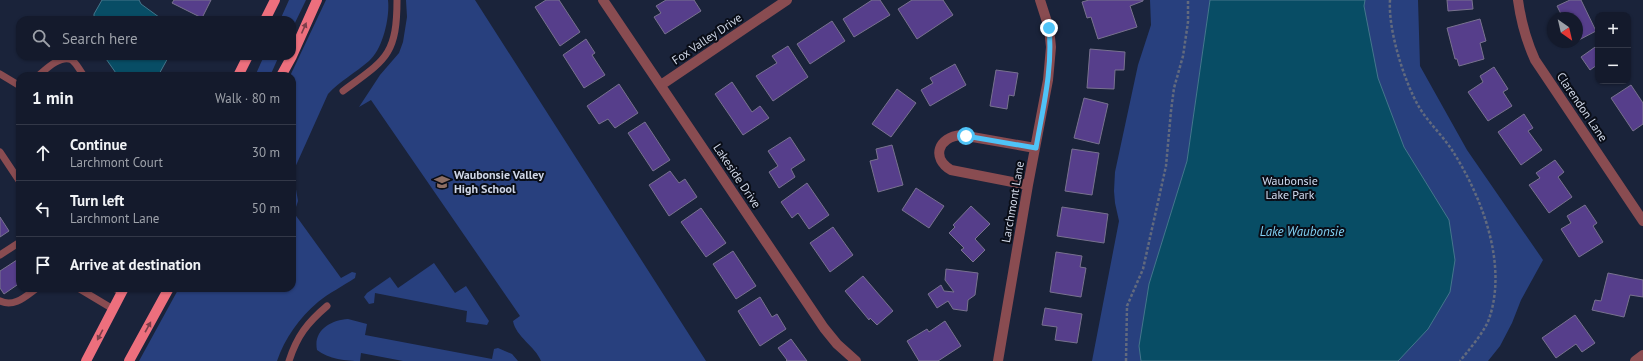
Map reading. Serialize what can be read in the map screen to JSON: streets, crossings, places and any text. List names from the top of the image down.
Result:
{
  "streets": {
    "street": [
      "Fox Valley Drive",
      "Clarendon Lane",
      "Lakeside Drive",
      "Larchmont Lane"
    ]
  },
  "crossings": [
    ["Fox Valley Drive", "Lakeside Drive"]
  ],
  "water": ["Lake Waubonsie"],
  "parks": ["Waubonsie Lake Park"],
  "places": {
    "school or university": ["Waubonsie Valley High School"]
  },
  "north": "bottom right",
  "page": {
    "map_buttons": ["+", "−"],
    "search": "Search here",
    "heading": ["1 min", "Walk · 80 m"],
    "list": [
      ["Continue", "Larchmont Court", "30 m"],
      ["Turn left", "Larchmont Lane", "50 m"],
      "Arrive at destination"
    ]
  }
}
